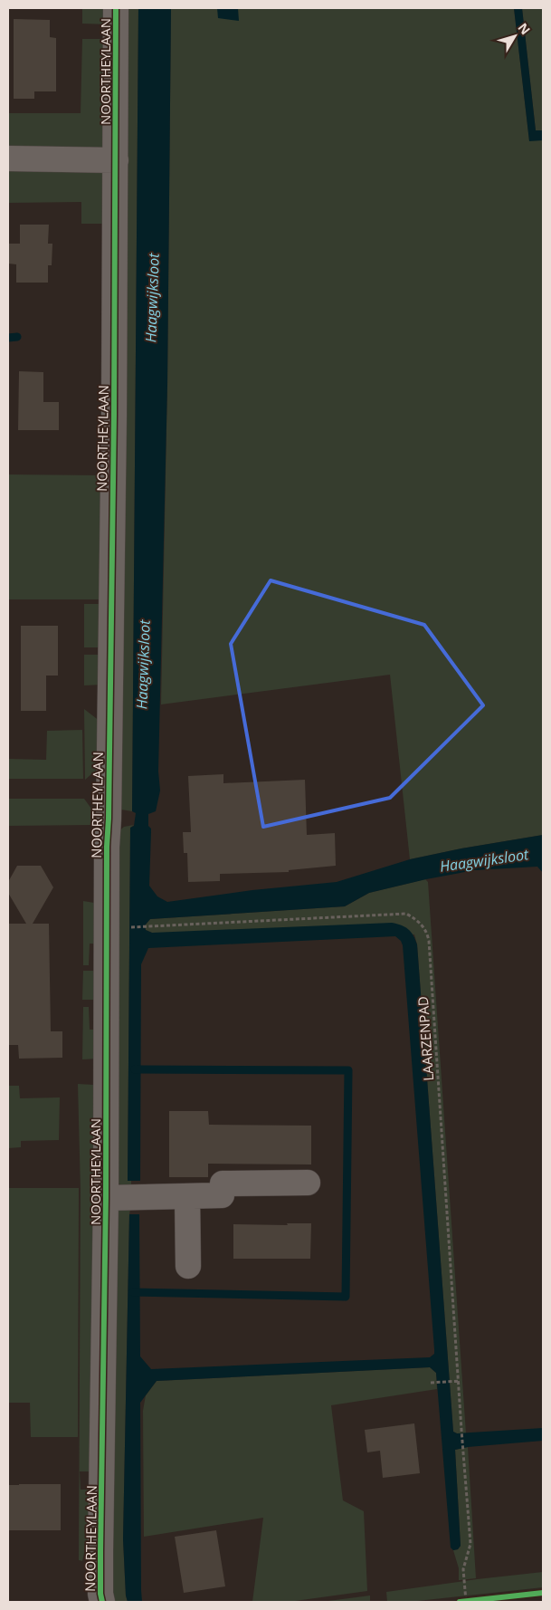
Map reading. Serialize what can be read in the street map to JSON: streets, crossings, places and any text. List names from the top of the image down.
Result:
{
  "streets": {
    "street": ["NOORTHEYLAAN"],
    "path": ["LAARZENPAD"]
  },
  "water": ["Haagwijksloot"],
  "north": "top right"
}
